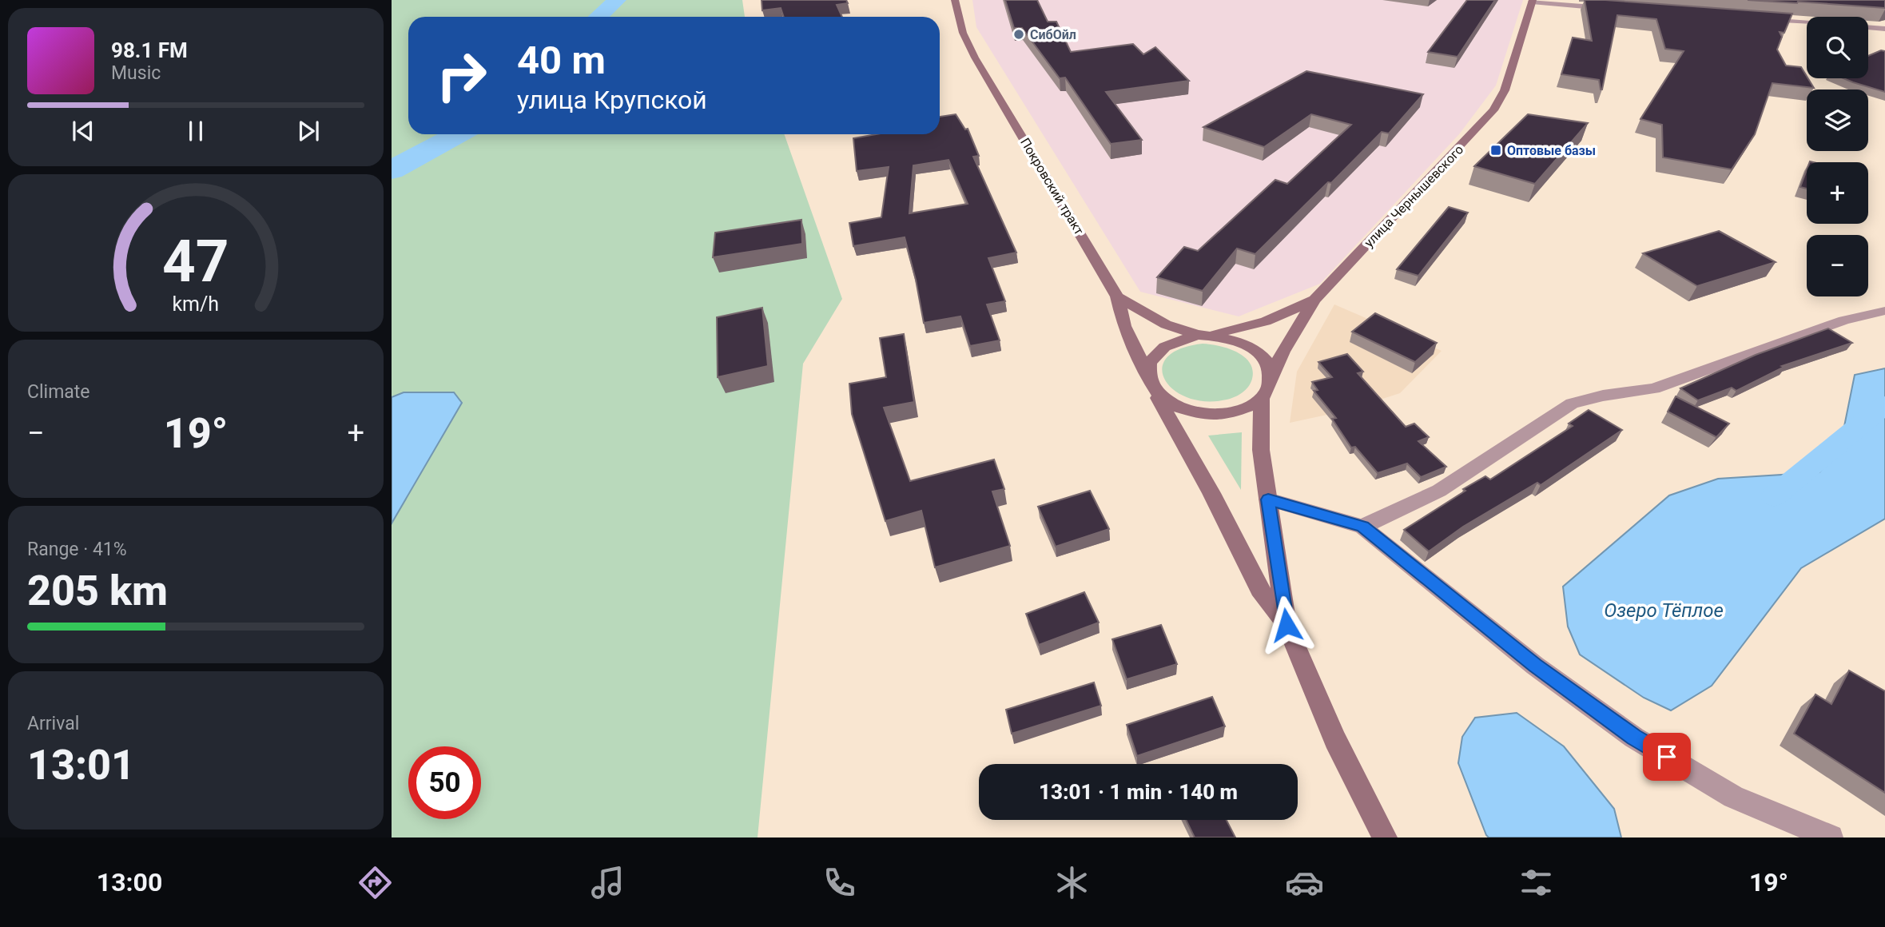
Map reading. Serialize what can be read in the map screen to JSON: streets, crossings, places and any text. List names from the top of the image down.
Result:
{
  "streets": {
    "main road": ["Покровский тракт", "улица Чернышевского"]
  },
  "crossings": [
    ["Покровский тракт", "улица Чернышевского"]
  ],
  "water": ["Озеро Тёплое"],
  "places": {
    "other": ["СибОйл"],
    "transit": ["Оптовые базы"]
  },
  "page": {
    "map_buttons": ["+", "−"],
    "turn": ["40 m", "улица Крупской"],
    "song": ["98.1 FM", "Music"],
    "tile": [
      "Climate",
      ["Range · 41%", "205 km"],
      ["Arrival", "13:01"]
    ],
    "heat": ["−", "19°", "+"],
    "limit": "50",
    "trip": "13:01 · 1 min · 140 m",
    "tabs": ["13:00", "19°"],
    "gauge": ["47", "km/h"]
  }
}
